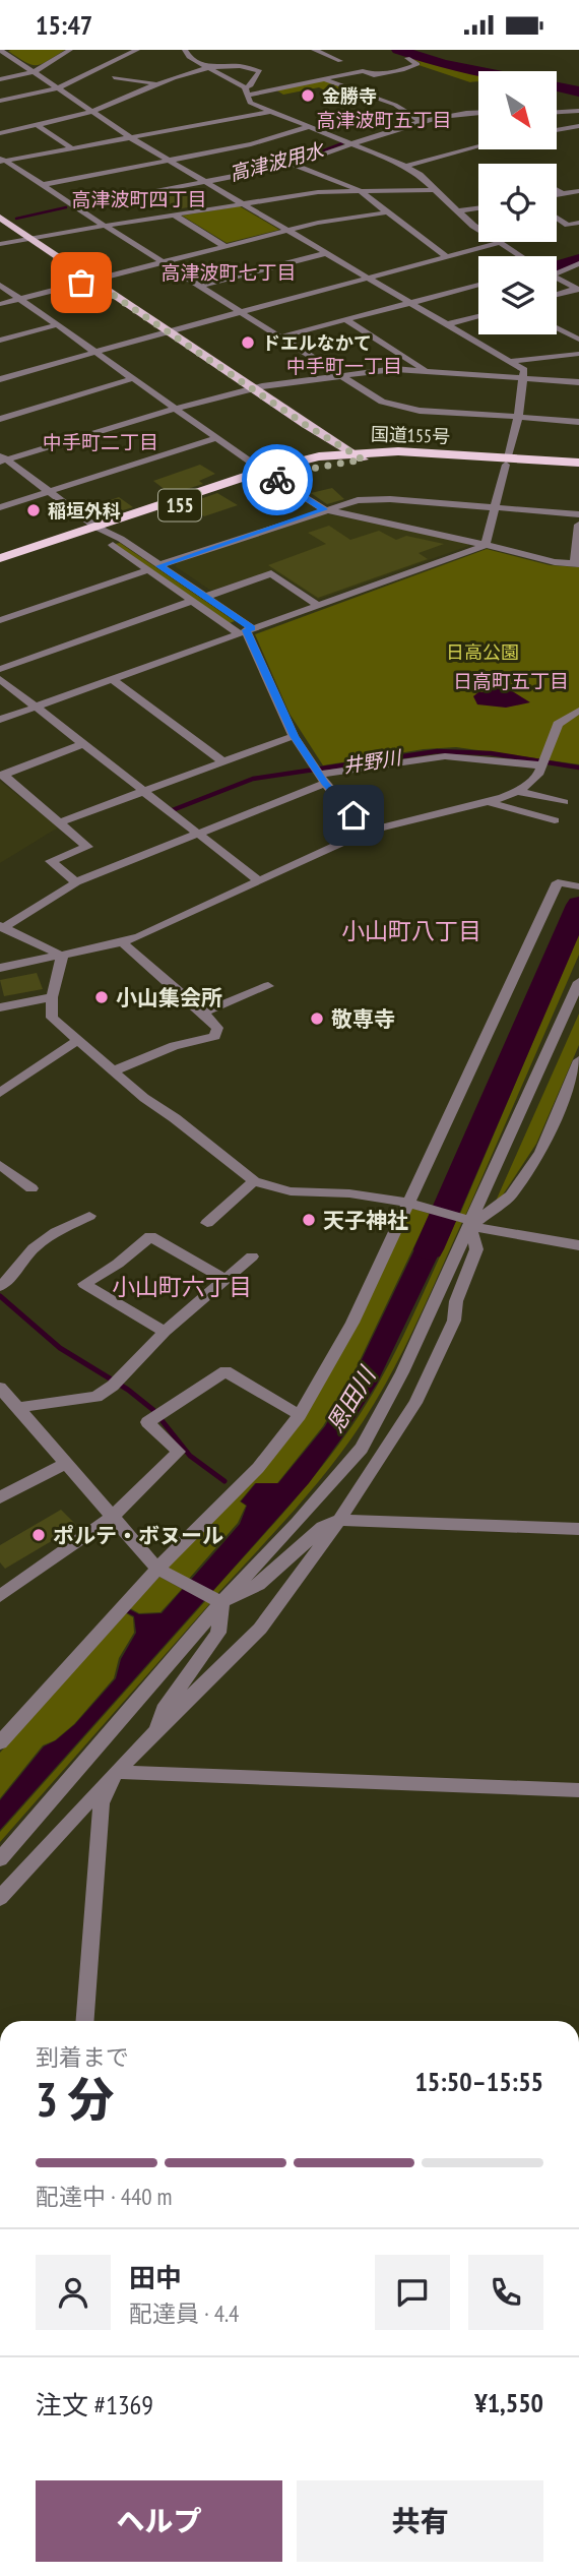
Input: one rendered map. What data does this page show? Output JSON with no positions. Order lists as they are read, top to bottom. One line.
{"streets":{"highway":["国道155号","155"]},"districts":["高津波町五丁目","高津波町四丁目","高津波町七丁目","中手町一丁目","中手町二丁目","日高町五丁目","小山町八丁目","小山町六丁目"],"water":["高津波用水","井野川","恩田川"],"parks":["日高公園"],"places":["金勝寺","ドエルなかて","稲垣外科","小山集会所","敬専寺","天子神社","ポルテ・ボヌール"],"north":"bottom right","page":{"status":"15:47","heading":["3 分","到着まで","15:50–15:55"],"panel":["田中","配達員 · 4.4","注文 #1369","¥1,550"],"bar":"配達中 · 440 m","buttons":["ヘルプ","共有"]}}
